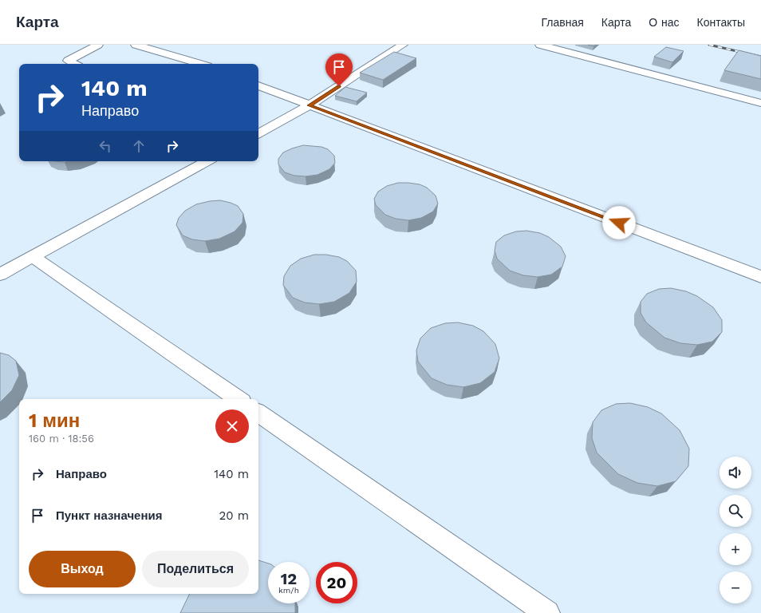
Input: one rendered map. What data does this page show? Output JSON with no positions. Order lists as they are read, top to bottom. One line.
{"page":{"header":"Карта","nav":["Главная","Карта","О нас","Контакты"],"turn":["140 m","Направо"],"heading":["1 мин","160 m · 18:56"],"list":[{"name":"Направо","value":"140 m"},{"name":"Пункт назначения","value":"20 m"}],"map_buttons":["+","−"],"buttons":["Выход","Поделиться"],"speed":"12 km/h","limit":"20"}}
